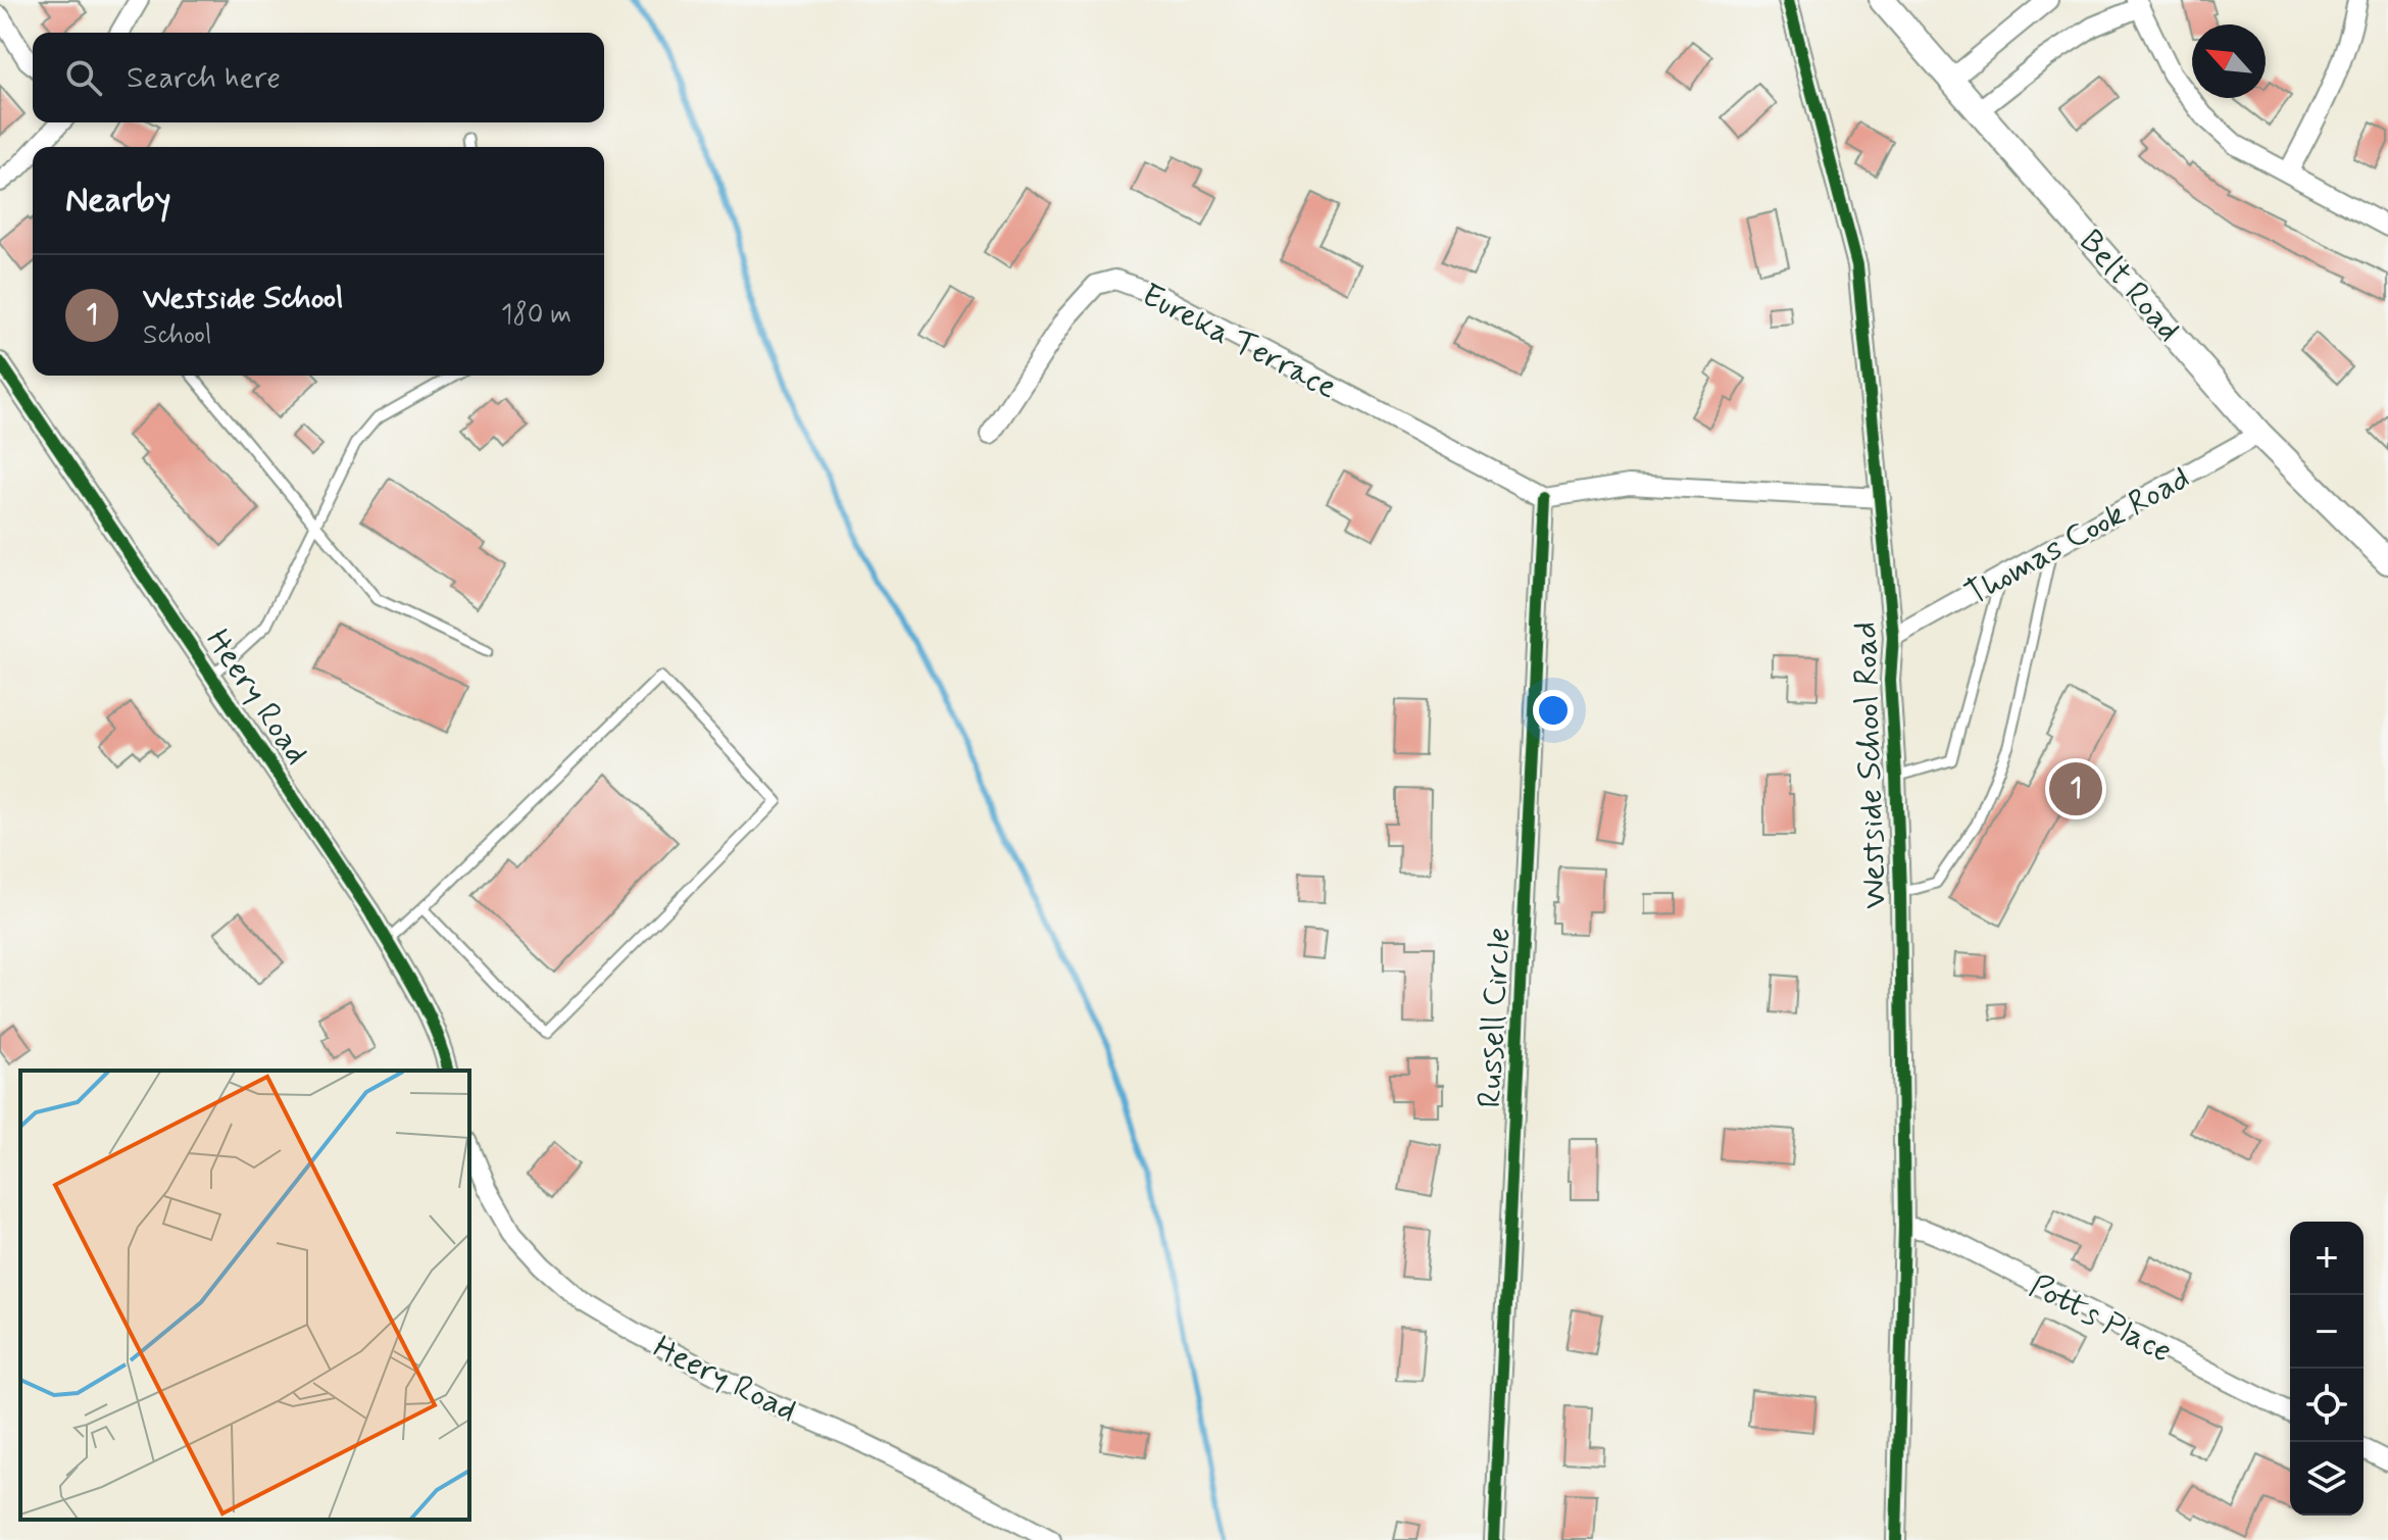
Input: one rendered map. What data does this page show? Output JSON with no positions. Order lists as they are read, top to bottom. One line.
{"streets":{"street":["Belt Road","Eureka Terrace","Thomas Cook Road","Heery Road","Westside School Road","Russell Circle","Potts Place"]},"crossings":[["Belt Road","Thomas Cook Road"],["Eureka Terrace","Russell Circle"],["Thomas Cook Road","Westside School Road"],["Westside School Road","Potts Place"]],"north":"top left","page":{"search":"Search here","heading":"Nearby","list":[{"mark":"1","name":"Westside School","note":"School","value":"180 m"}],"pins":"1","map_buttons":["+","−"]}}
